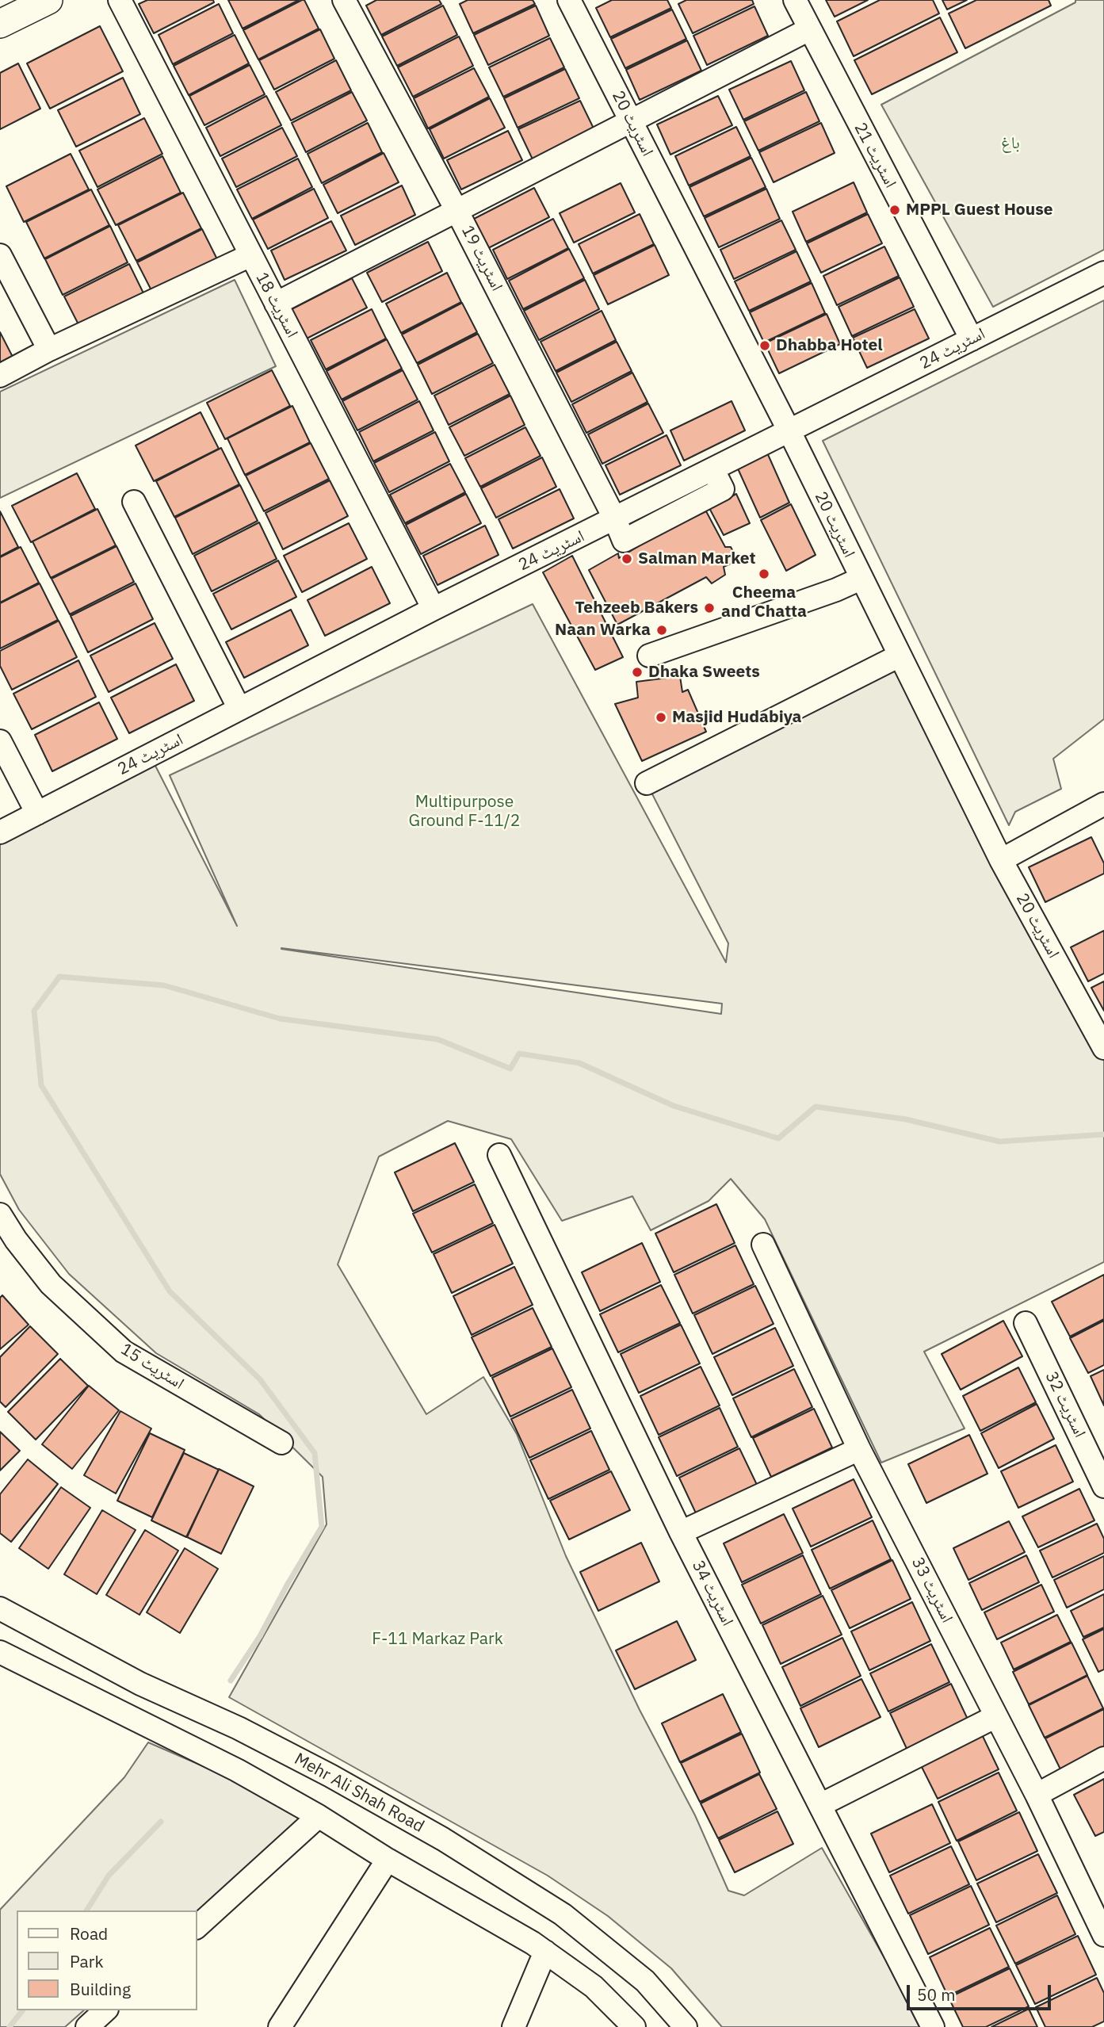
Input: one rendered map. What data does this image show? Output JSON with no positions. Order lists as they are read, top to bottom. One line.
{"streets":{"street":["اسٹریٹ 20","اسٹریٹ 21","اسٹریٹ 19","اسٹریٹ 18","اسٹریٹ 24","اسٹریٹ 15","اسٹریٹ 32","اسٹریٹ 33","اسٹریٹ 34","Mehr Ali Shah Road"]},"crossings":[["اسٹریٹ 20","اسٹریٹ 24"],["اسٹریٹ 21","اسٹریٹ 24"],["اسٹریٹ 19","اسٹریٹ 24"],["اسٹریٹ 18","اسٹریٹ 24"]],"parks":["باغ","Multipurpose Ground F-11/2","F-11 Markaz Park"],"places":["MPPL Guest House","Dhabba Hotel","Salman Market","Cheema and Chatta","Tehzeeb Bakers","Naan Warka","Dhaka Sweets","Masjid Hudabiya"],"legend":["Road","Park","Building"],"scale_bar":"50 m"}
